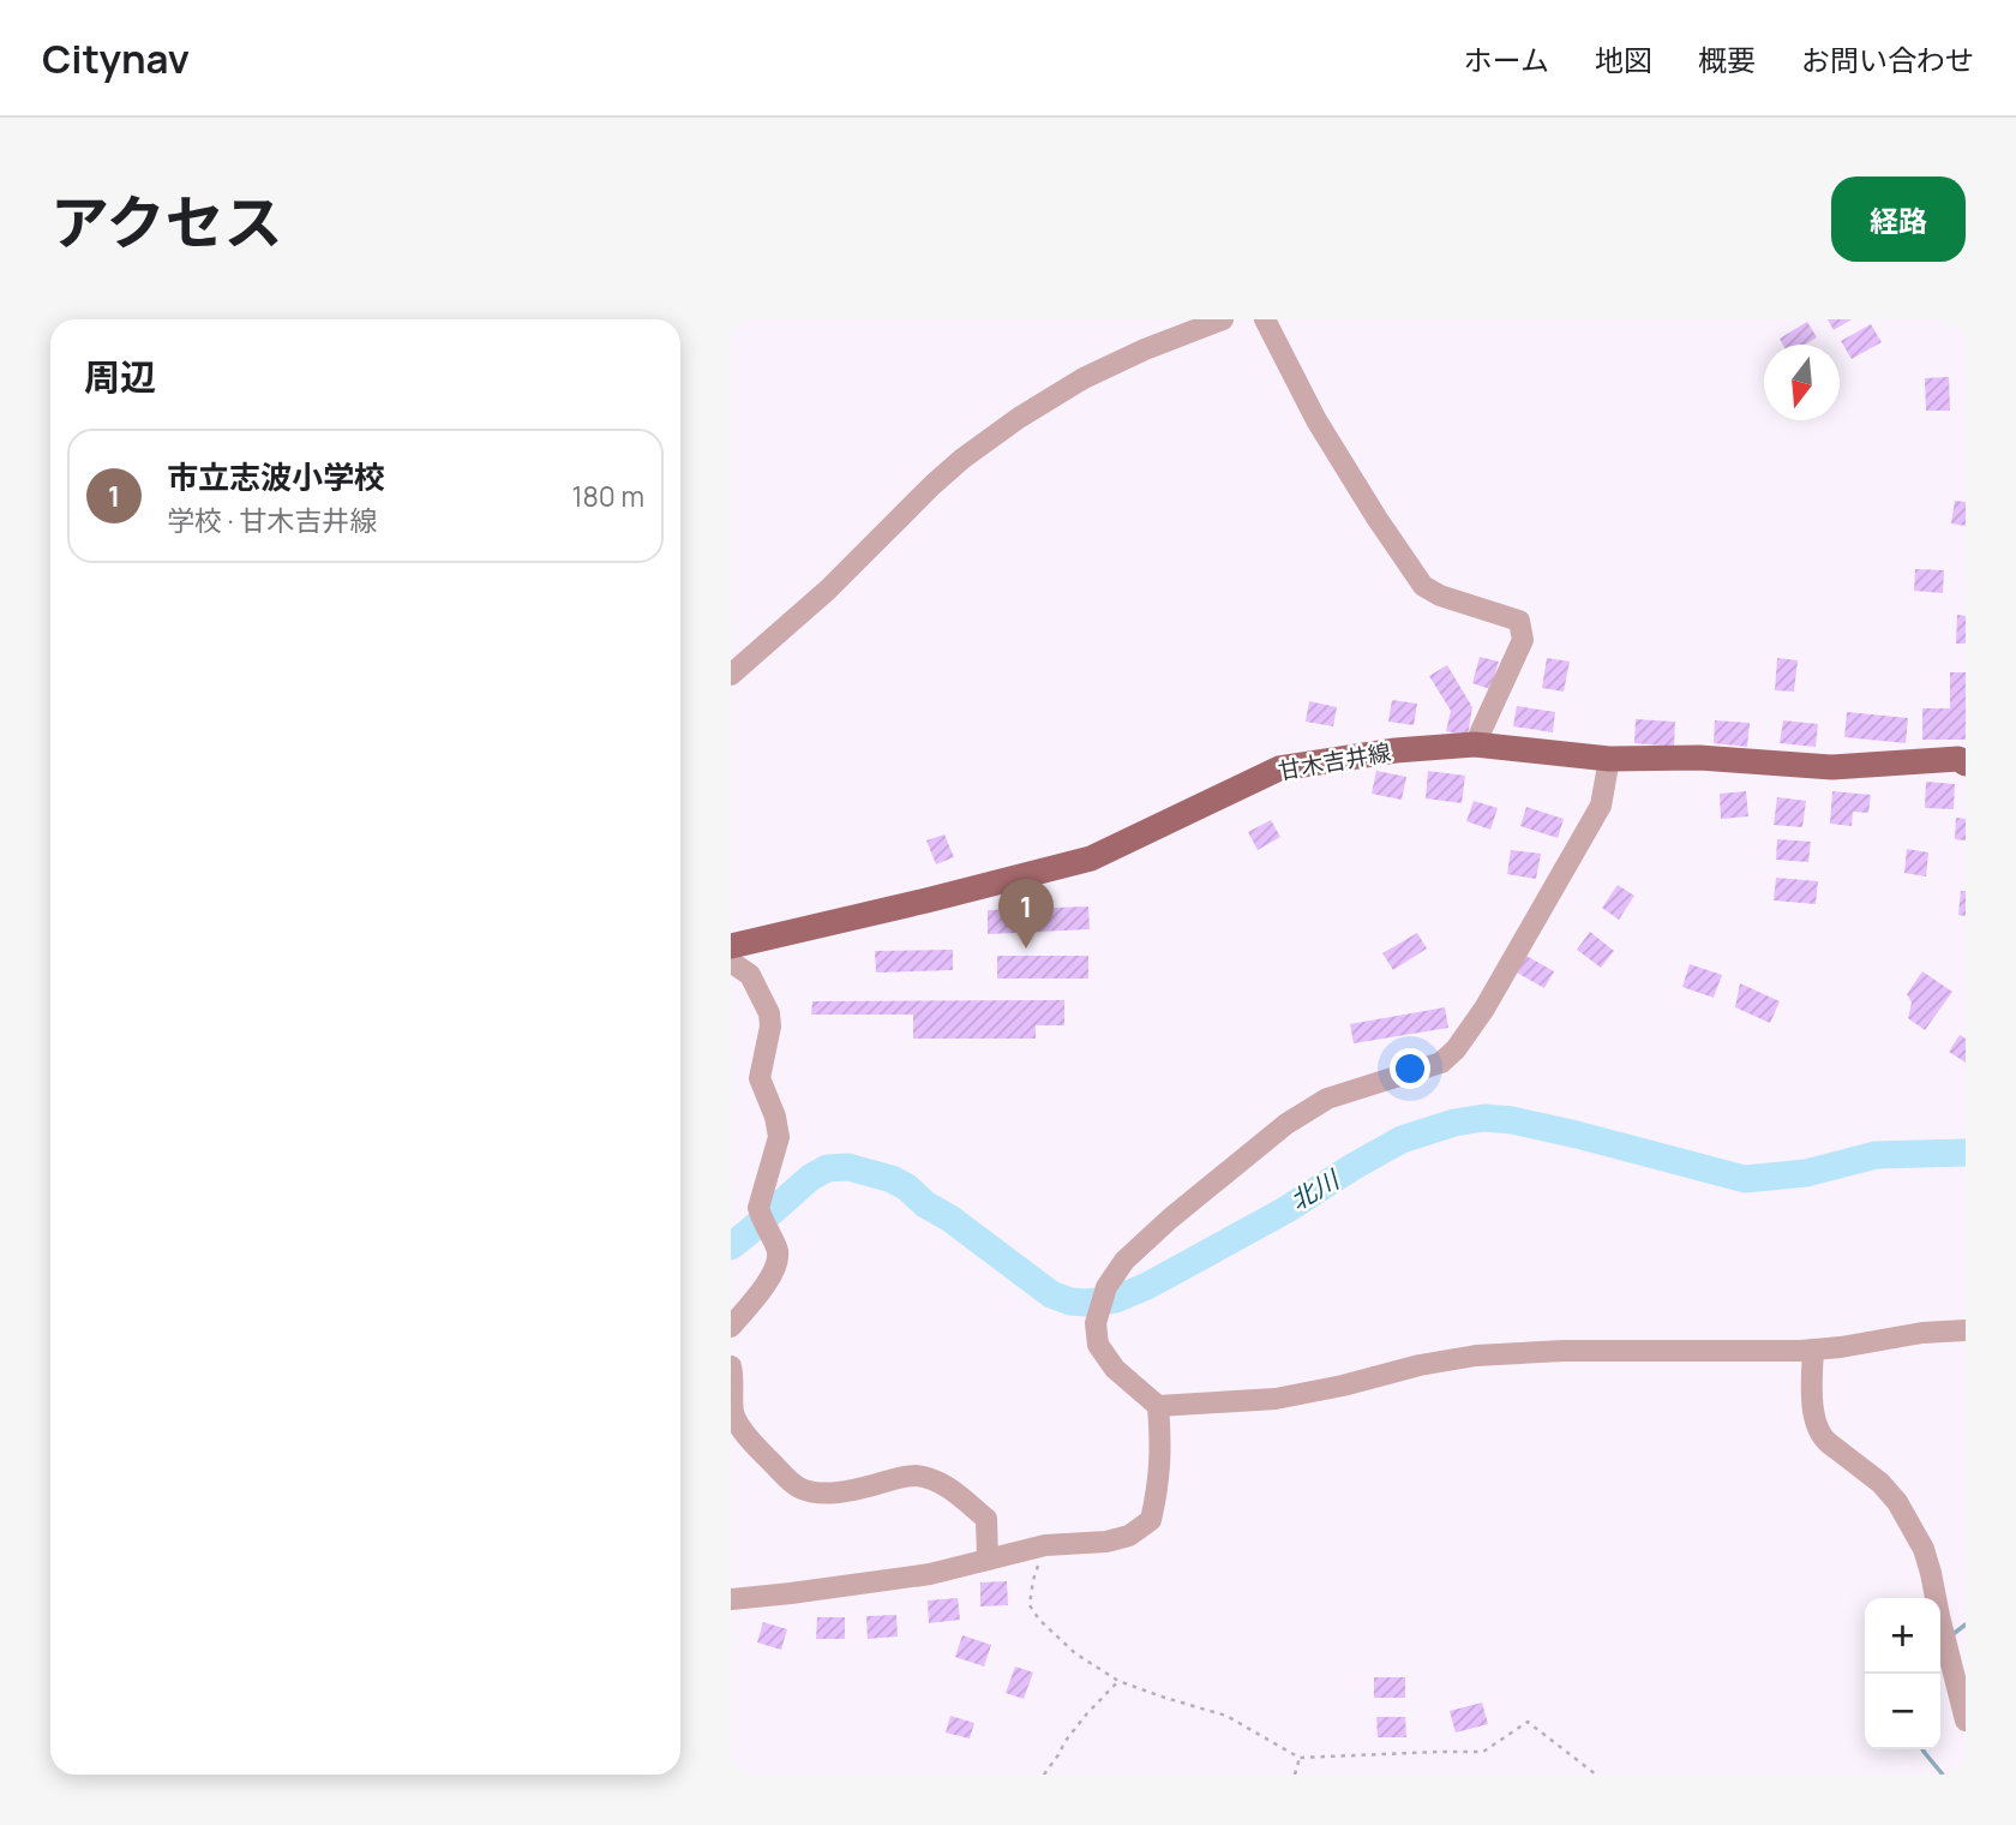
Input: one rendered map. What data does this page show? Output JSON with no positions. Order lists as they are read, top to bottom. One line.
{"streets":{"main road":["甘木吉井線"]},"water":["北川"],"north":"bottom","page":{"header":"Citynav","nav":["ホーム","地図","概要","お問い合わせ"],"title":"アクセス","buttons":"経路","heading":"周辺","list":[{"mark":"1","name":"市立志波小学校","note":"学校 · 甘木吉井線","value":"180 m"}],"pins":"1","map_buttons":["+","−"]}}
